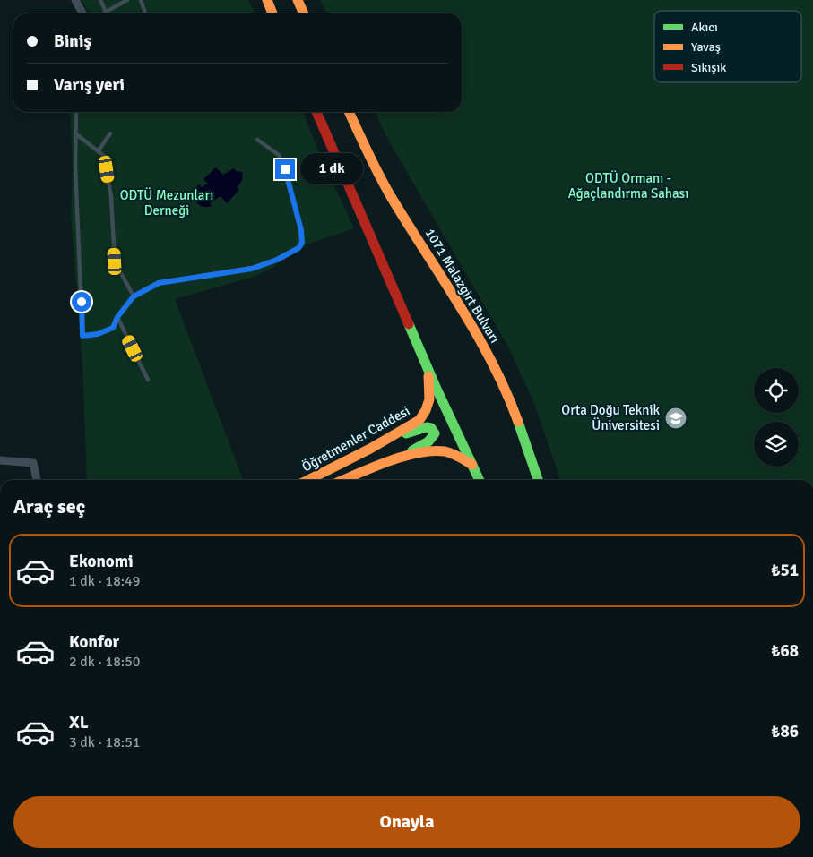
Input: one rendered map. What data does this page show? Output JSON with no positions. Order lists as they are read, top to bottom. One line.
{"streets":{"main road":["1071 Malazgirt Bulvarı","Öğretmenler Caddesi"]},"parks":["ODTÜ Ormanı - Ağaçlandırma Sahası","ODTÜ Mezunları Derneği"],"places":{"school or university":["Orta Doğu Teknik Üniversitesi"]},"legend":["Akıcı","Yavaş","Sıkışık"],"page":{"banner":["Biniş","Varış yeri"],"bubble":"1 dk","heading":"Araç seç","list":[{"name":"Ekonomi","note":"1 dk · 18:49","value":"₺51"},{"name":"Konfor","note":"2 dk · 18:50","value":"₺68"},{"name":"XL","note":"3 dk · 18:51","value":"₺86"}],"buttons":"Onayla"}}
